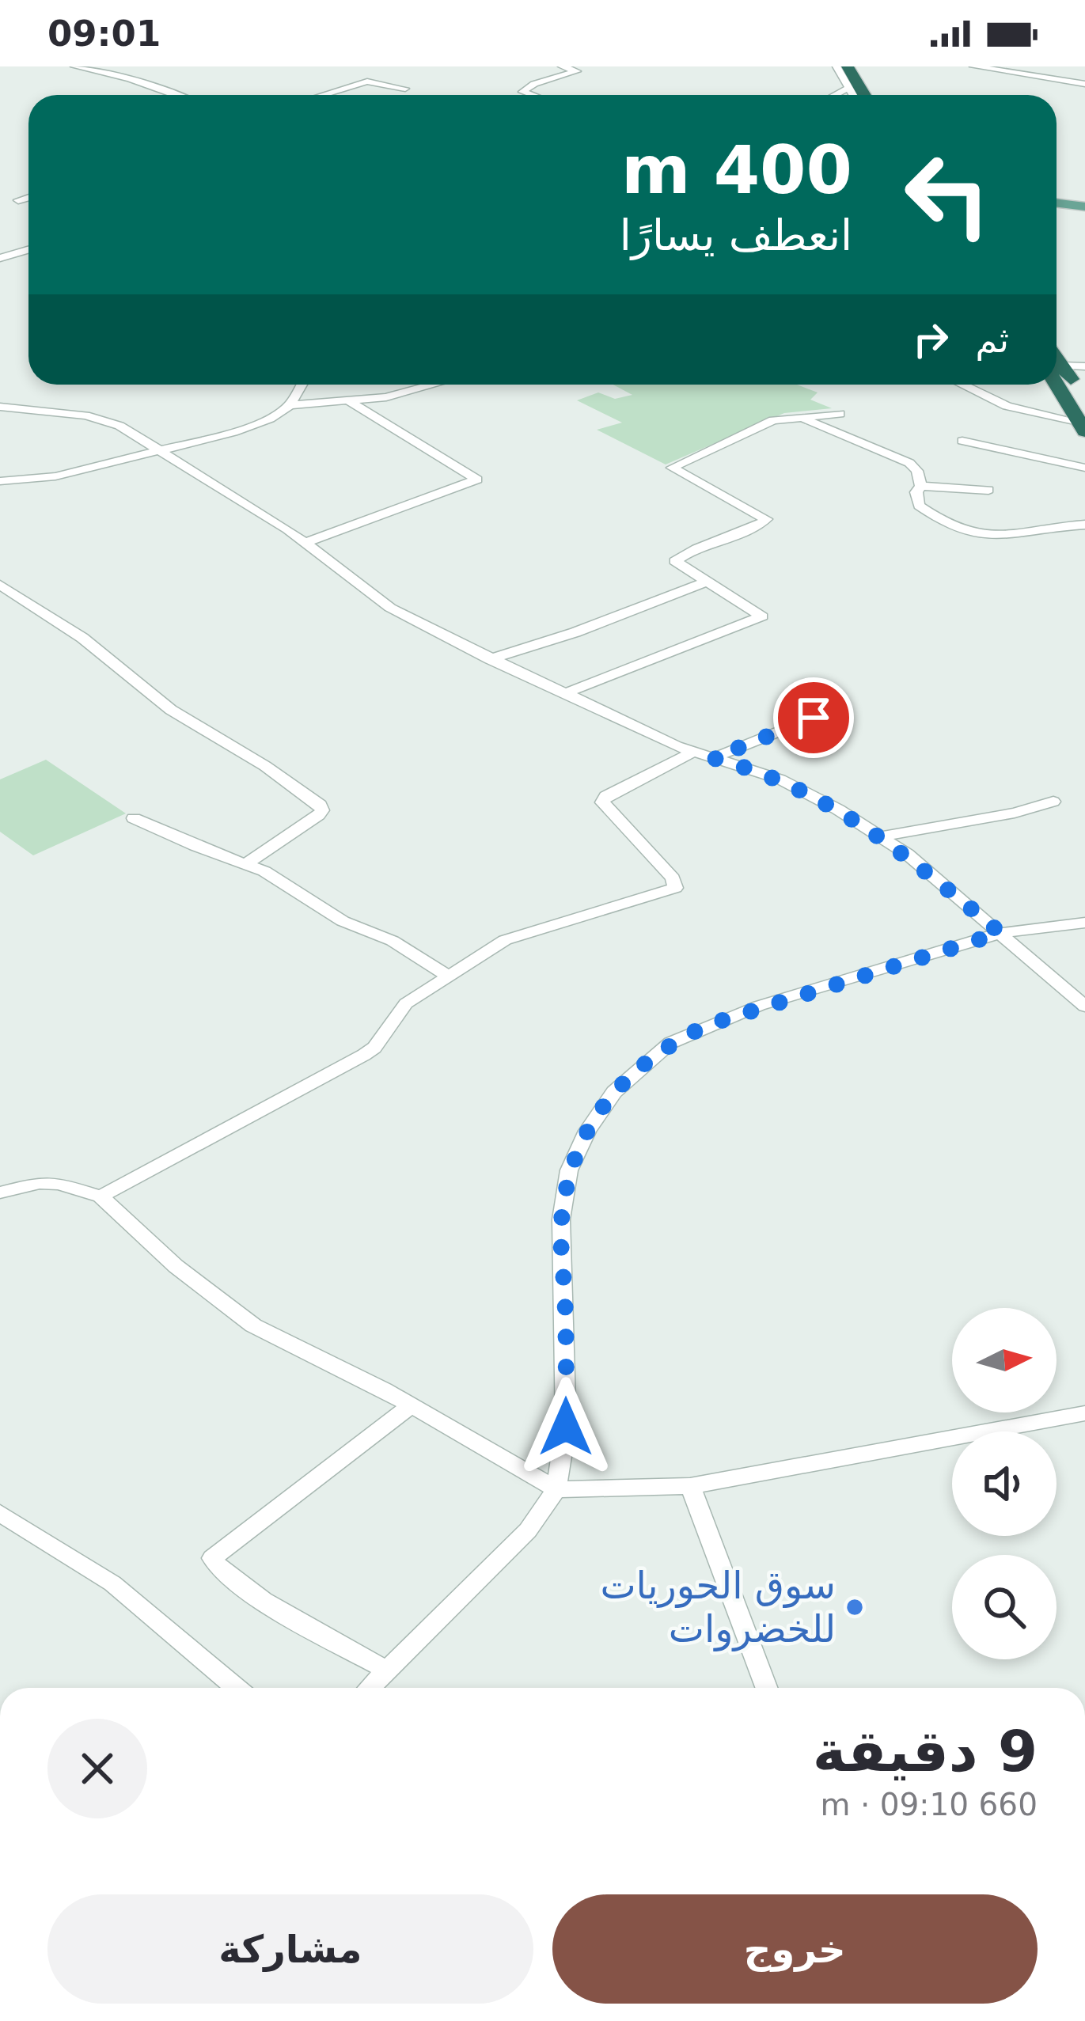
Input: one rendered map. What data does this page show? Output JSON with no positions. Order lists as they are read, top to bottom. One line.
{"places":["سوق الحوريات للخضروات"],"north":"right","page":{"status":"09:01","turn":["400 m","انعطف يسارًا"],"then":"ثم","heading":["9 دقيقة","660 m · 09:10"],"buttons":["خروج","مشاركة"]}}
